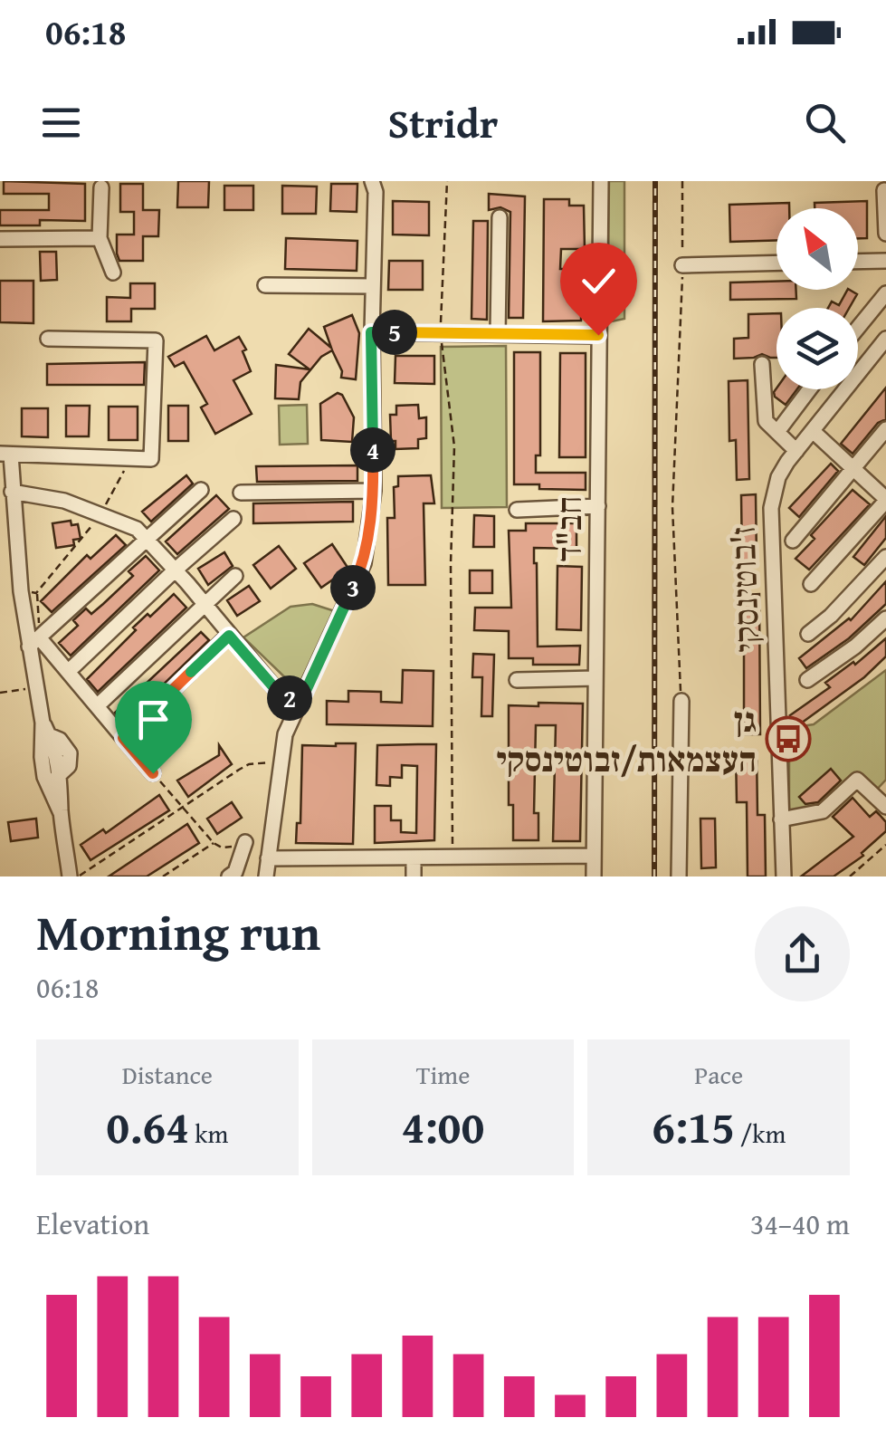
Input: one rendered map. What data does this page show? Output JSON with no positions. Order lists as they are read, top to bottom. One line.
{"streets":{"street":["חב\"ד","ז'בוטינסקי"]},"places":{"bus stop":["גן העצמאות/זבוטינסקי"]},"north":"top left","page":{"status":"06:18","header":"Stridr","pins":["5","4","3","2"],"heading":["Morning run","06:18"],"stats":[["Distance","0.64 km"],["Time","4:00"],["Pace","6:15 /km"]],"chart":["Elevation","34–40 m"]}}
